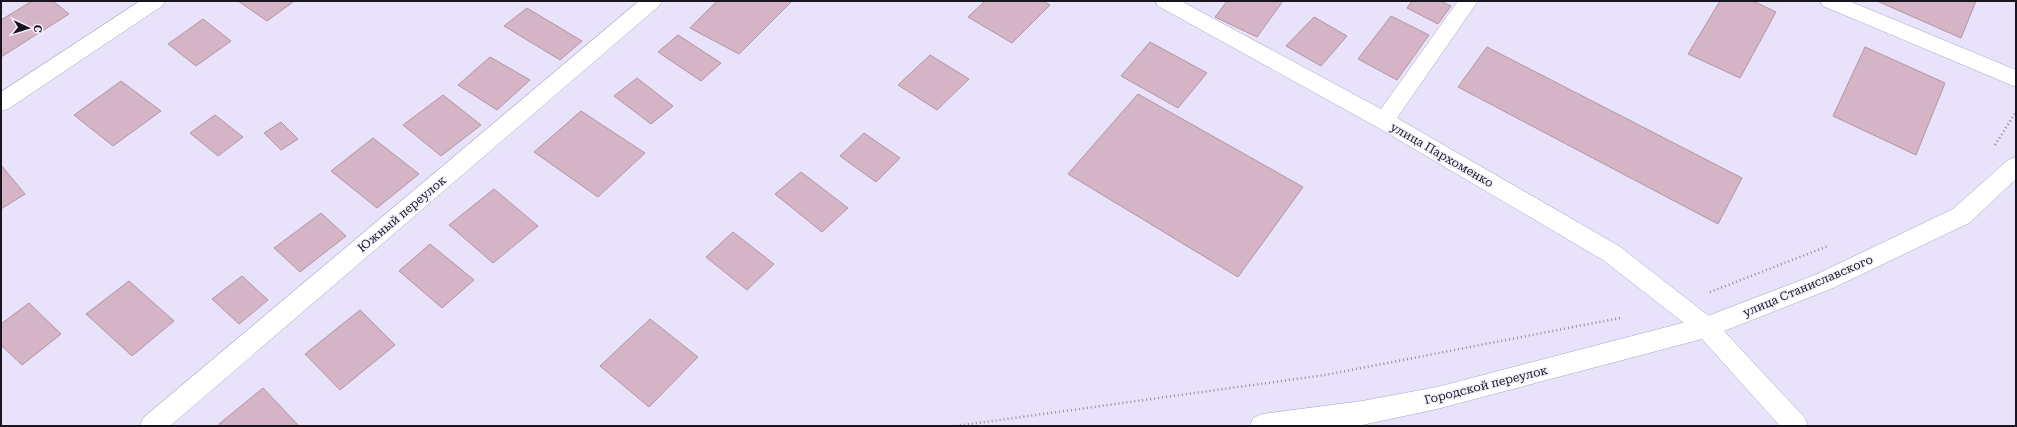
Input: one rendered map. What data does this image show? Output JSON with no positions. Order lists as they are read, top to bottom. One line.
{"streets":{"street":["улица Пархоменко","Южный переулок","улица Станиславского","Городской переулок"]},"crossings":[["улица Пархоменко","улица Станиславского"],["улица Пархоменко","Городской переулок"],["улица Станиславского","Городской переулок"]],"north":"right"}
